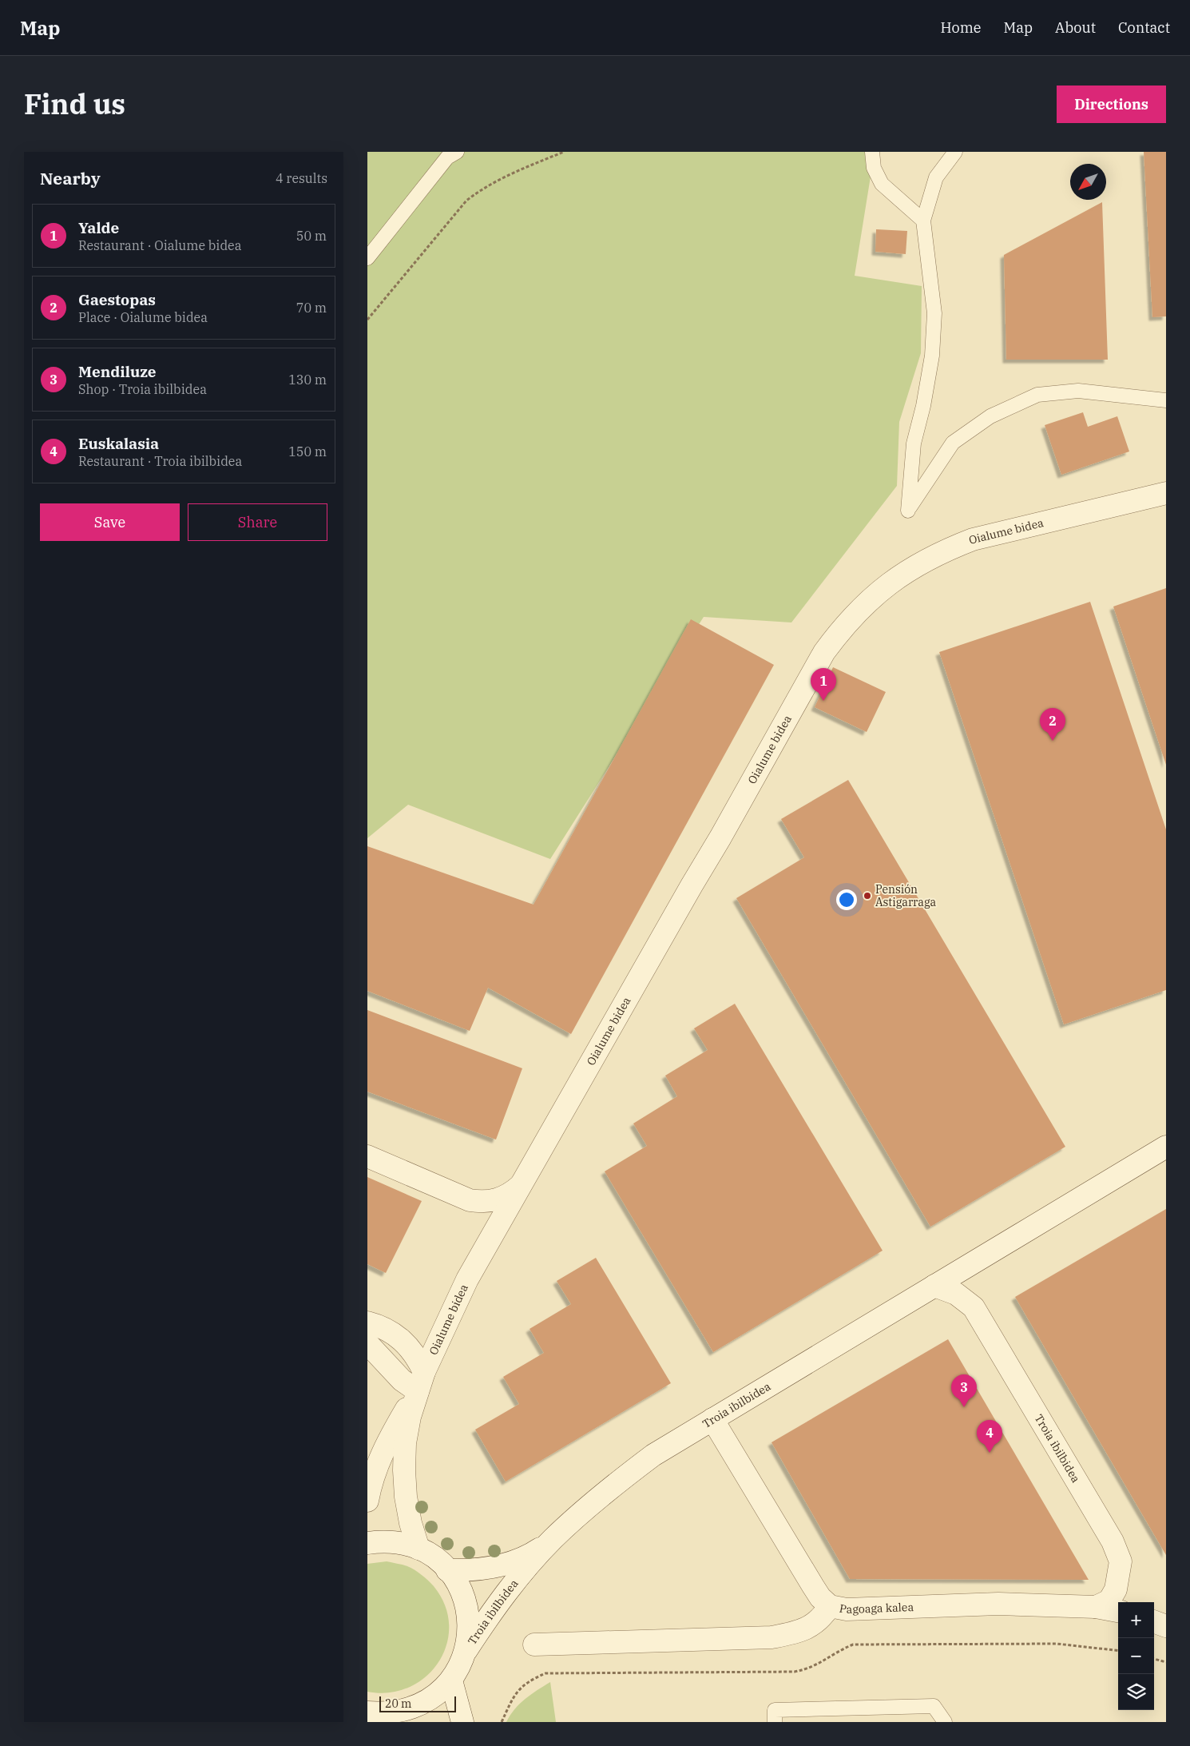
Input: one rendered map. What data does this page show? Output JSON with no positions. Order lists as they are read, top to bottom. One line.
{"streets":{"street":["Oialume bidea","Troia ibilbidea","Pagoaga kalea"]},"crossings":[["Troia ibilbidea","Pagoaga kalea"]],"places":["Pensión Astigarraga"],"scale_bar":"20 m","north":"bottom left","page":{"header":"Map","nav":["Home","Map","About","Contact"],"title":"Find us","buttons":["Directions",["Save","Share"]],"heading":["Nearby","4 results"],"list":[{"mark":"1","name":"Yalde","note":"Restaurant · Oialume bidea","value":"50 m"},{"mark":"2","name":"Gaestopas","note":"Place · Oialume bidea","value":"70 m"},{"mark":"3","name":"Mendiluze","note":"Shop · Troia ibilbidea","value":"130 m"},{"mark":"4","name":"Euskalasia","note":"Restaurant · Troia ibilbidea","value":"150 m"}],"pins":["1","2","3","4"],"map_buttons":["+","−"],"scale":"20 m"}}
